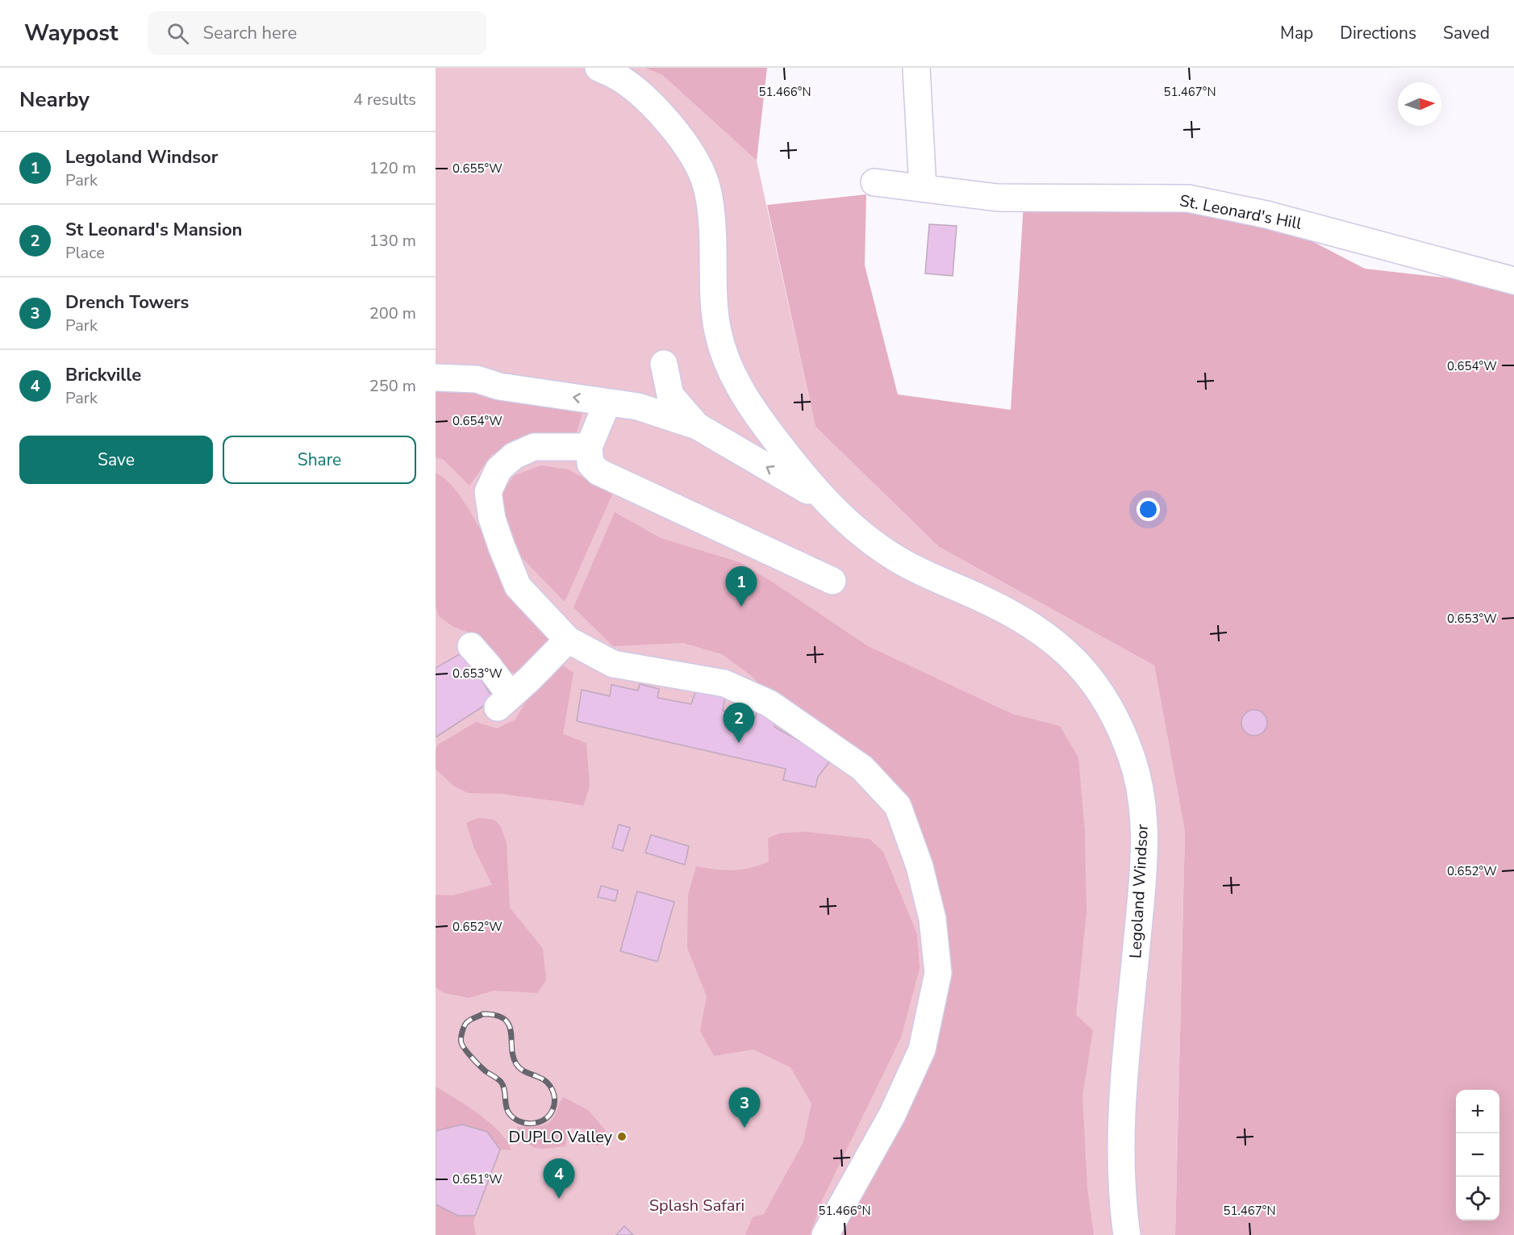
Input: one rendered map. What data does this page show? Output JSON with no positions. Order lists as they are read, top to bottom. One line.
{"streets":{"street":["St. Leonard's Hill","Legoland Windsor"]},"parks":["Splash Safari"],"places":["DUPLO Valley"],"north":"right","page":{"header":"Waypost","search":"Search here","nav":["Map","Directions","Saved"],"heading":["Nearby","4 results"],"list":[{"mark":"1","name":"Legoland Windsor","note":"Park","value":"120 m"},{"mark":"2","name":"St Leonard's Mansion","note":"Place","value":"130 m"},{"mark":"3","name":"Drench Towers","note":"Park","value":"200 m"},{"mark":"4","name":"Brickville","note":"Park","value":"250 m"}],"buttons":["Save","Share"],"pins":["1","2","3","4"],"map_buttons":["+","−"]},"coordinates":["51.466°N","51.467°N","0.655°W","0.654°W","0.653°W","0.652°W","0.651°W"]}
